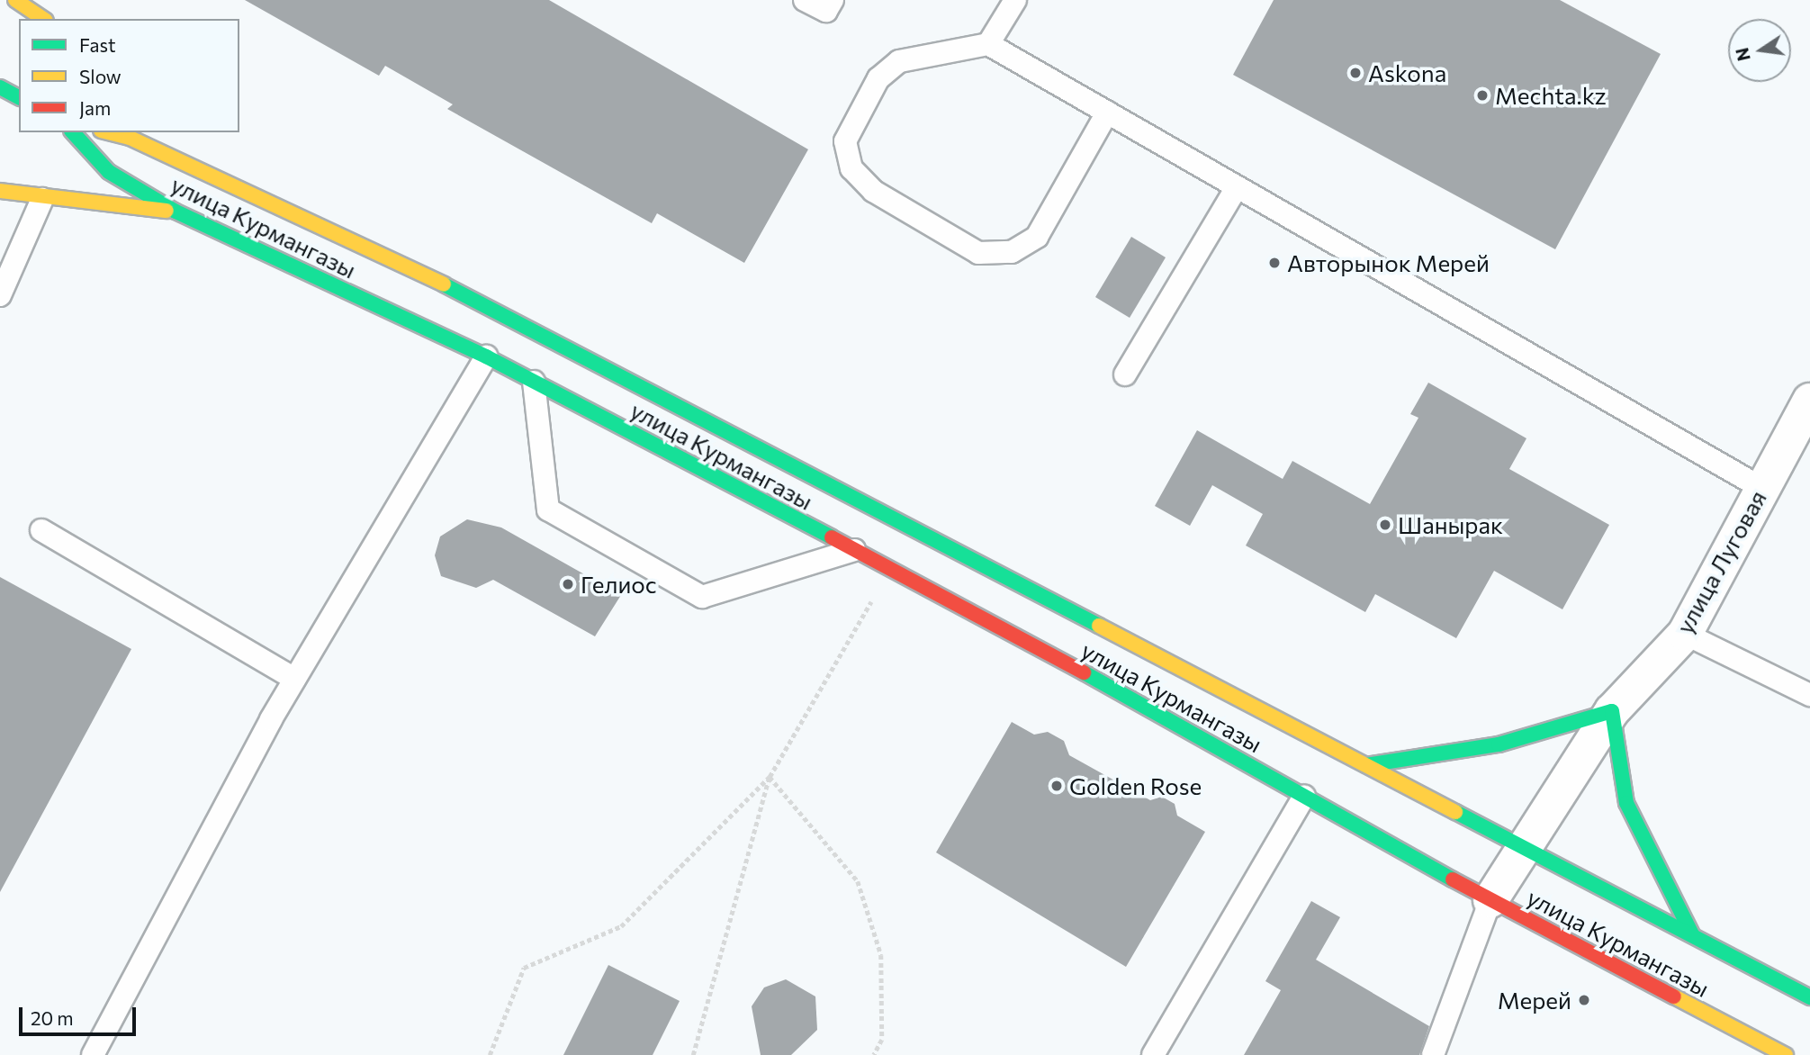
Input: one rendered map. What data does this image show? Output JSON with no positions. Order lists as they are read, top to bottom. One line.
{"streets":{"main road":["улица Курмангазы"],"street":["улица Луговая"]},"crossings":[["улица Курмангазы","улица Луговая"]],"places":["Askona","Mechta.kz","Авторынок Мерей","Шанырак","Гелиос","Golden Rose","Мерей"],"legend":["Fast","Slow","Jam"],"scale_bar":"20 m","north":"left"}
